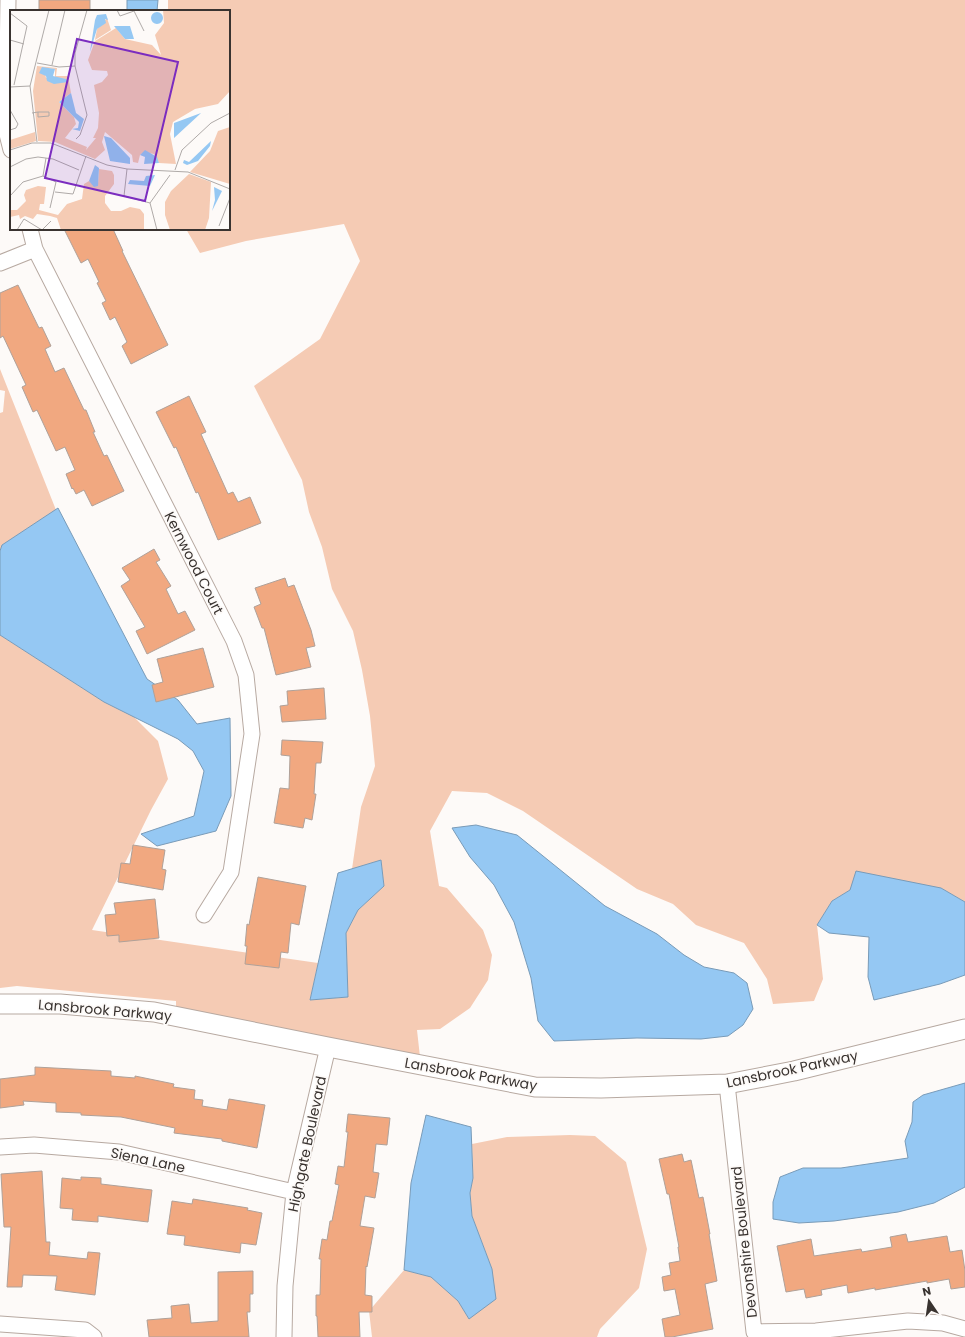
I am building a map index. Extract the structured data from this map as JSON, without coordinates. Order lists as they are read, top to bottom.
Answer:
{
  "streets": {
    "street": [
      "Kernwood Court",
      "Lansbrook Parkway",
      "Highgate Boulevard",
      "Siena Lane",
      "Devonshire Boulevard"
    ]
  },
  "crossings": [
    ["Lansbrook Parkway", "Highgate Boulevard"],
    ["Lansbrook Parkway", "Devonshire Boulevard"],
    ["Highgate Boulevard", "Siena Lane"]
  ],
  "north": "top"
}
